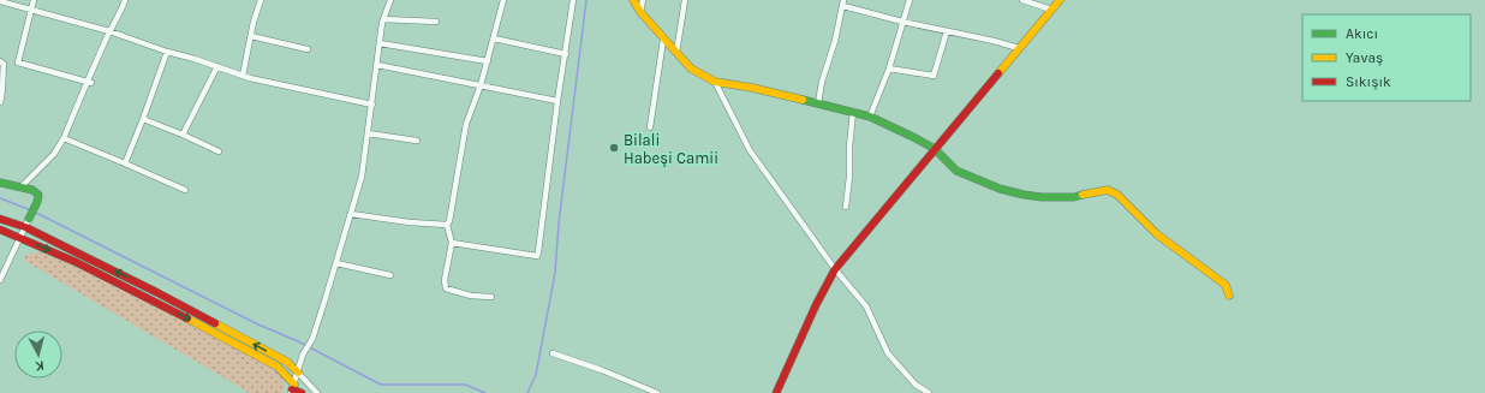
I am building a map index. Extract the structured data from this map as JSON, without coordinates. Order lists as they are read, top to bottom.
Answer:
{
  "places": ["Bilali Habeşi Camii"],
  "legend": ["Akıcı", "Yavaş", "Sıkışık"],
  "north": "bottom"
}
